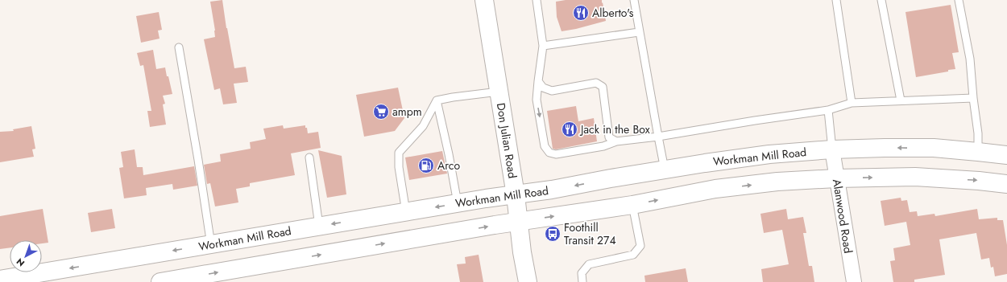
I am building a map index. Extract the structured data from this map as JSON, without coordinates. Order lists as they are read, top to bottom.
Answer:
{
  "streets": {
    "main road": ["Don Julian Road", "Workman Mill Road"],
    "street": ["Alanwood Road"]
  },
  "crossings": [
    ["Don Julian Road", "Workman Mill Road"],
    ["Workman Mill Road", "Alanwood Road"]
  ],
  "places": {
    "restaurant": ["Alberto's", "Jack in the Box"],
    "supermarket": ["ampm"],
    "fuel station": ["Arco"],
    "bus stop": ["Foothill Transit 274"]
  },
  "north": "bottom left"
}
